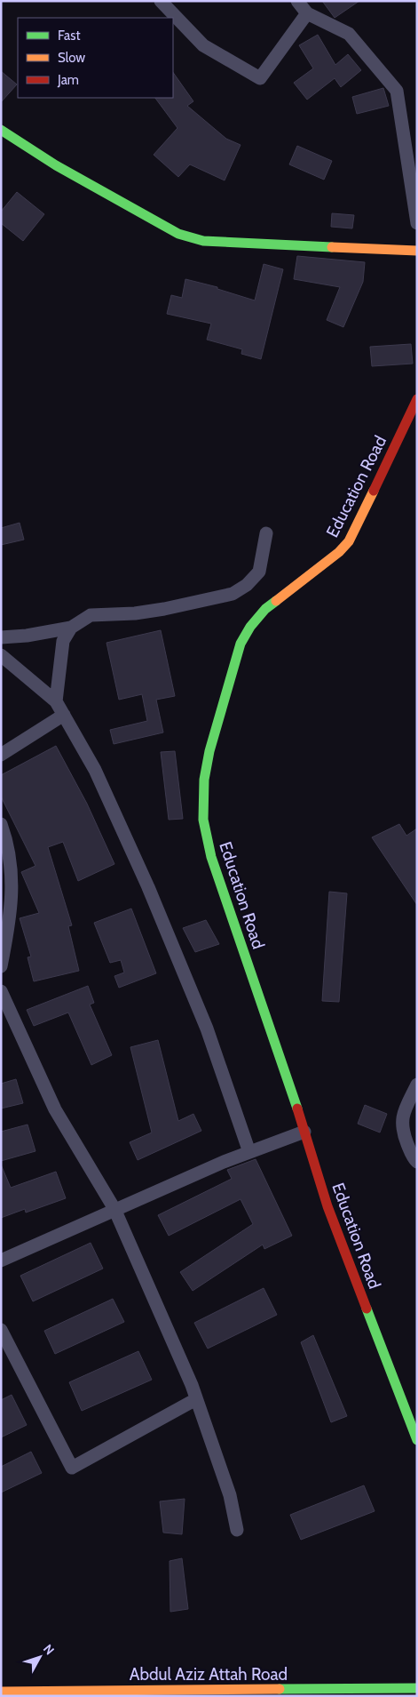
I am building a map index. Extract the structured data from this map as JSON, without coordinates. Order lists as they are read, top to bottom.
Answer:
{
  "streets": {
    "main road": ["Education Road", "Abdul Aziz Attah Road"]
  },
  "legend": ["Fast", "Slow", "Jam"],
  "north": "top right"
}
